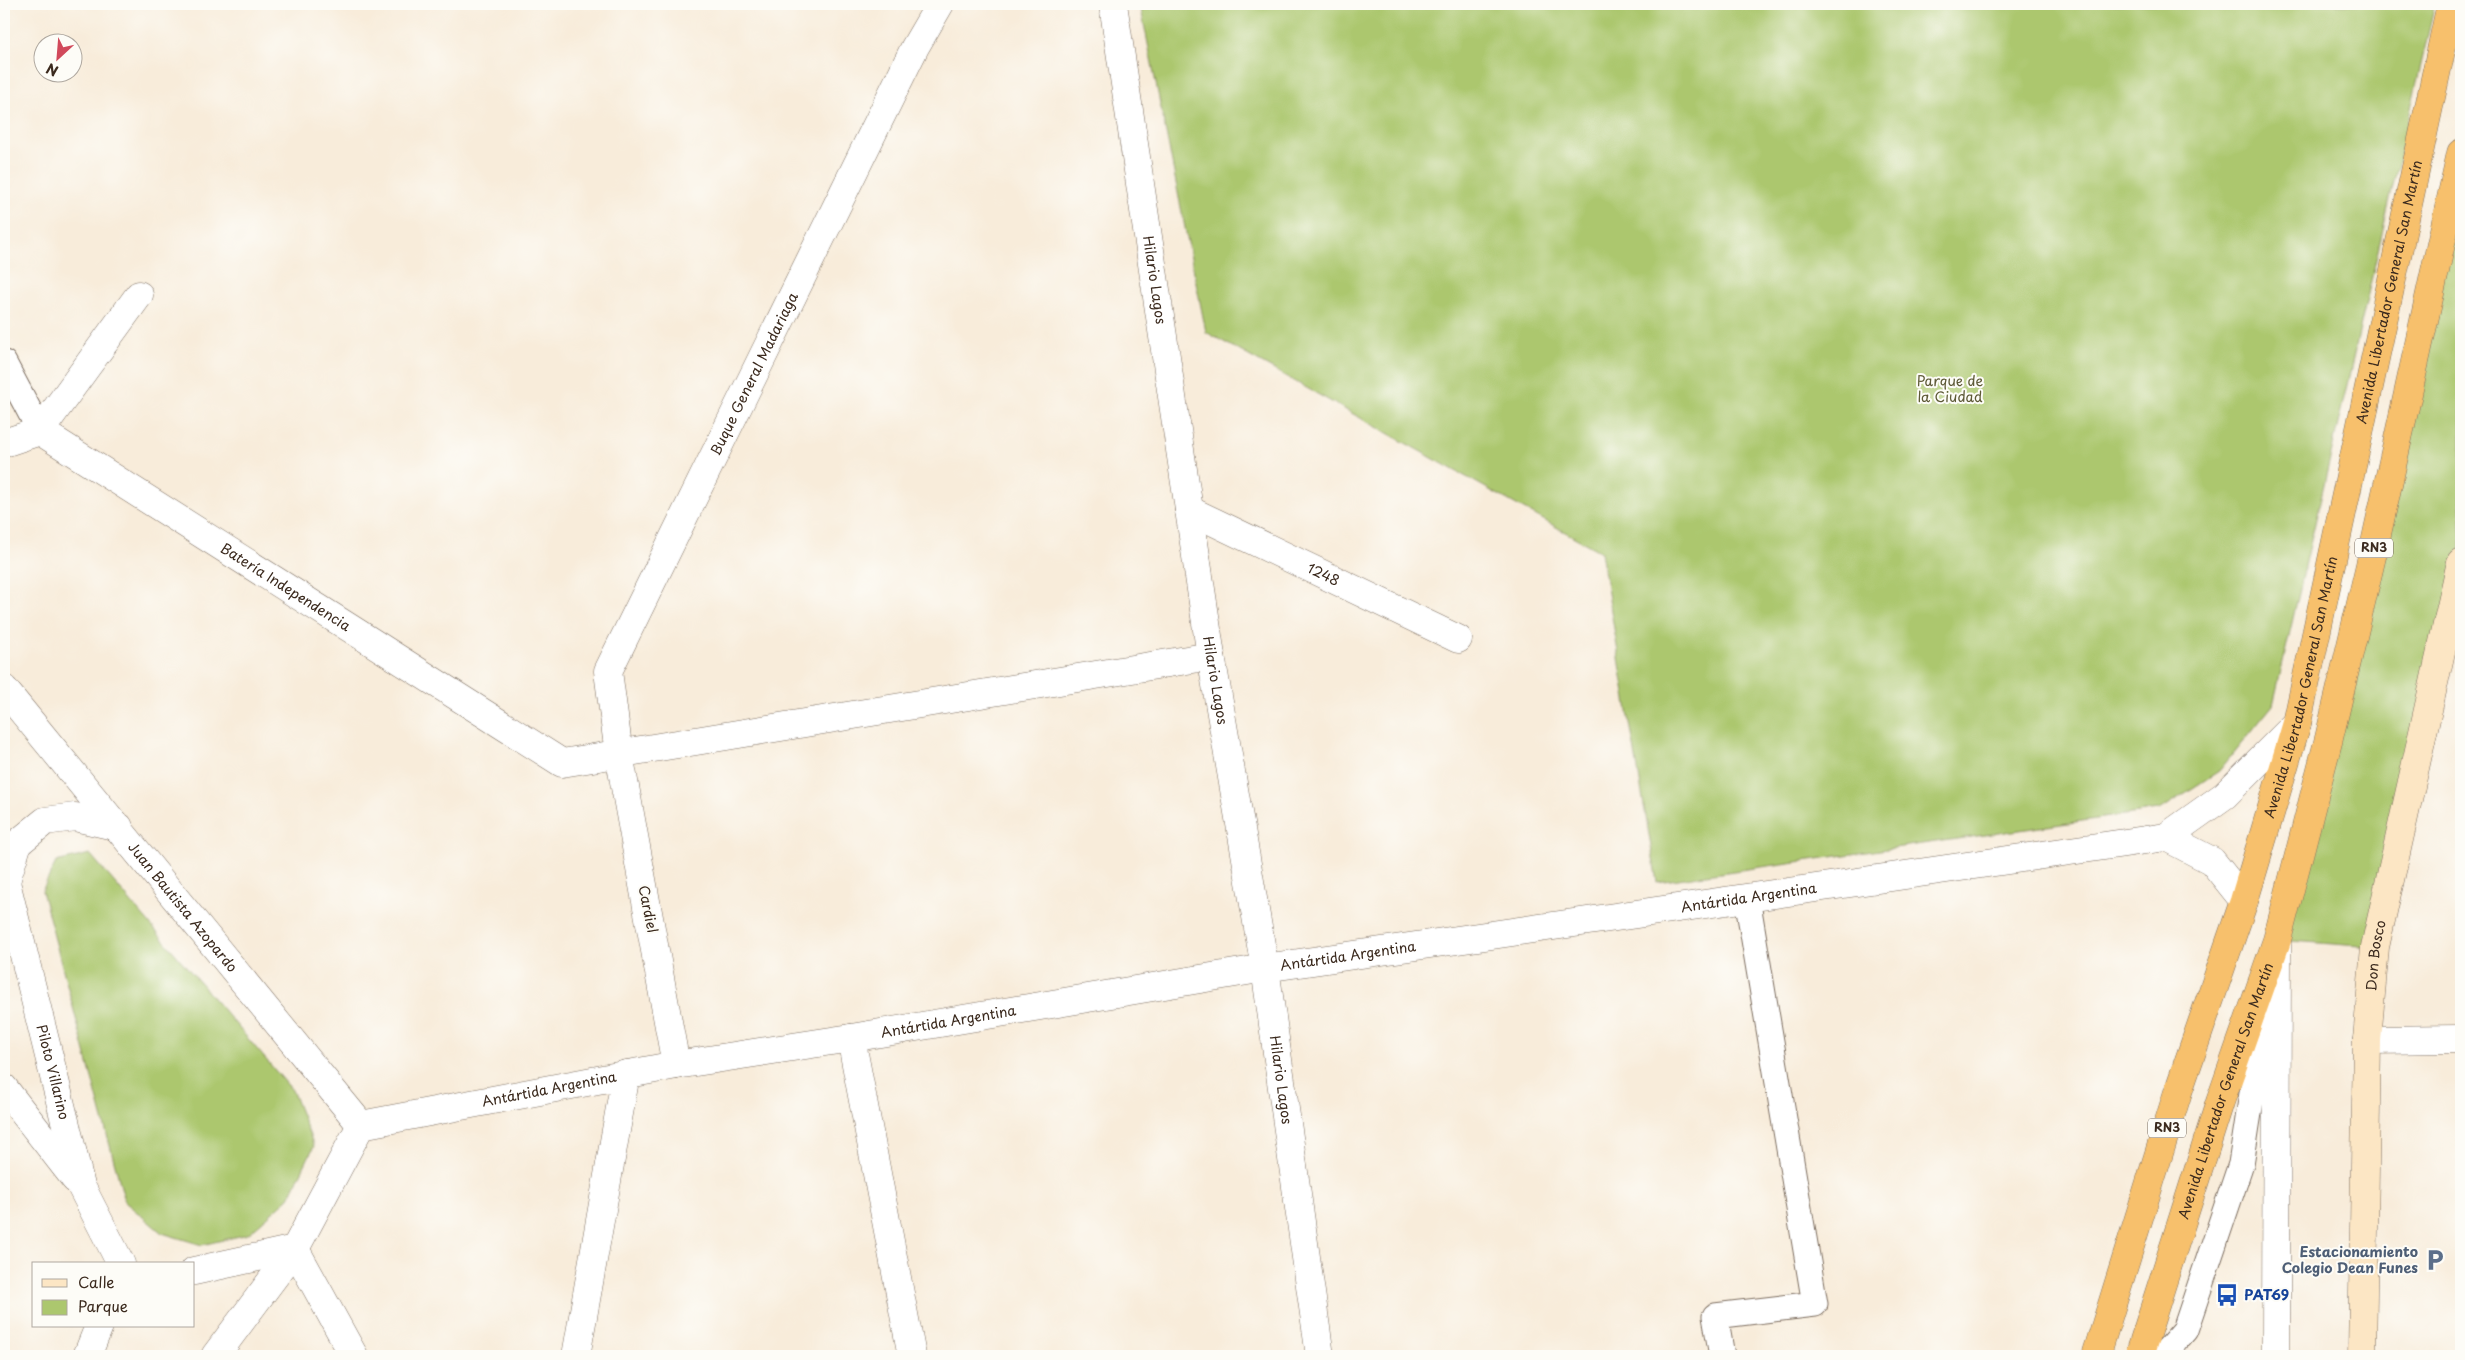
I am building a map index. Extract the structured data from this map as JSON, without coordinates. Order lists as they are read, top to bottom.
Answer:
{
  "streets": {
    "highway": ["Avenida Libertador General San Martín", "RN3"],
    "main road": ["Don Bosco"],
    "street": [
      "Hilario Lagos",
      "Buque General Madariaga",
      "1248",
      "Batería Independencia",
      "Antártida Argentina",
      "Juan Bautista Azopardo",
      "Cardiel",
      "Piloto Villarino"
    ]
  },
  "crossings": [
    ["Hilario Lagos", "1248"],
    ["Hilario Lagos", "Antártida Argentina"],
    ["Avenida Libertador General San Martín", "Antártida Argentina"],
    ["Buque General Madariaga", "Batería Independencia"],
    ["Buque General Madariaga", "Cardiel"],
    ["Batería Independencia", "Cardiel"],
    ["Antártida Argentina", "Juan Bautista Azopardo"],
    ["Antártida Argentina", "Cardiel"]
  ],
  "parks": ["Parque de la Ciudad"],
  "places": {
    "parking": ["Estacionamiento Colegio Dean Funes"],
    "bus stop": ["PAT69"]
  },
  "legend": ["Calle", "Parque"],
  "north": "bottom left"
}
